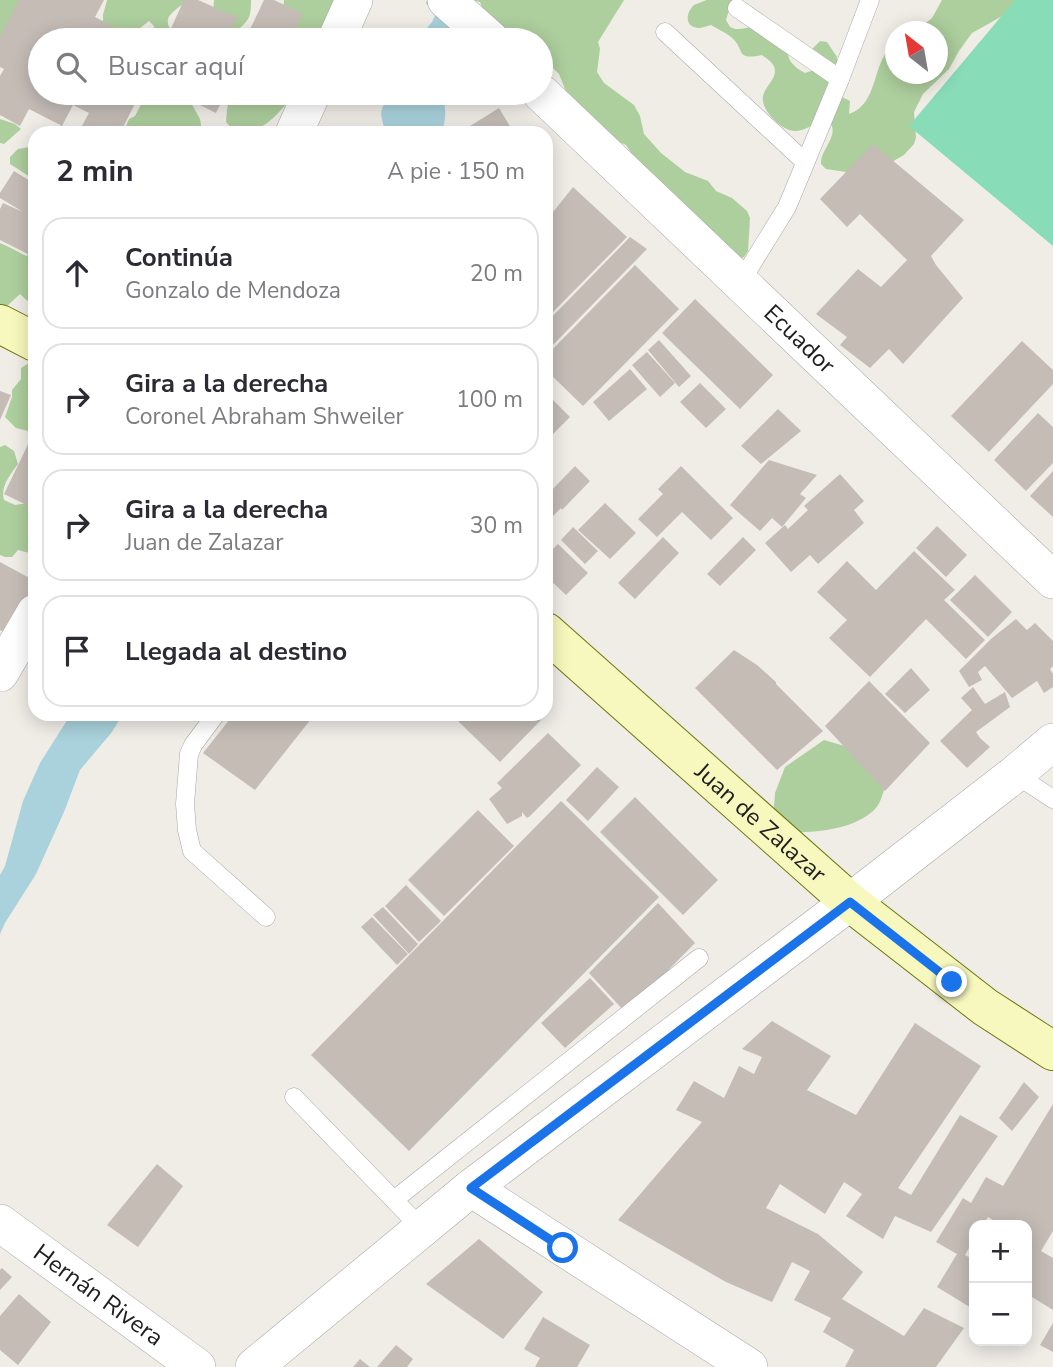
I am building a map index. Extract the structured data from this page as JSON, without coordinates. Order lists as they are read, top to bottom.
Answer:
{
  "streets": {
    "street": ["Ecuador", "Juan de Zalazar", "Hernán Rivera"]
  },
  "north": "top left",
  "page": {
    "search": "Buscar aquí",
    "heading": ["2 min", "A pie · 150 m"],
    "list": [
      ["Continúa", "Gonzalo de Mendoza", "20 m"],
      ["Gira a la derecha", "Coronel Abraham Shweiler", "100 m"],
      ["Gira a la derecha", "Juan de Zalazar", "30 m"],
      "Llegada al destino"
    ],
    "map_buttons": ["+", "−"]
  }
}
